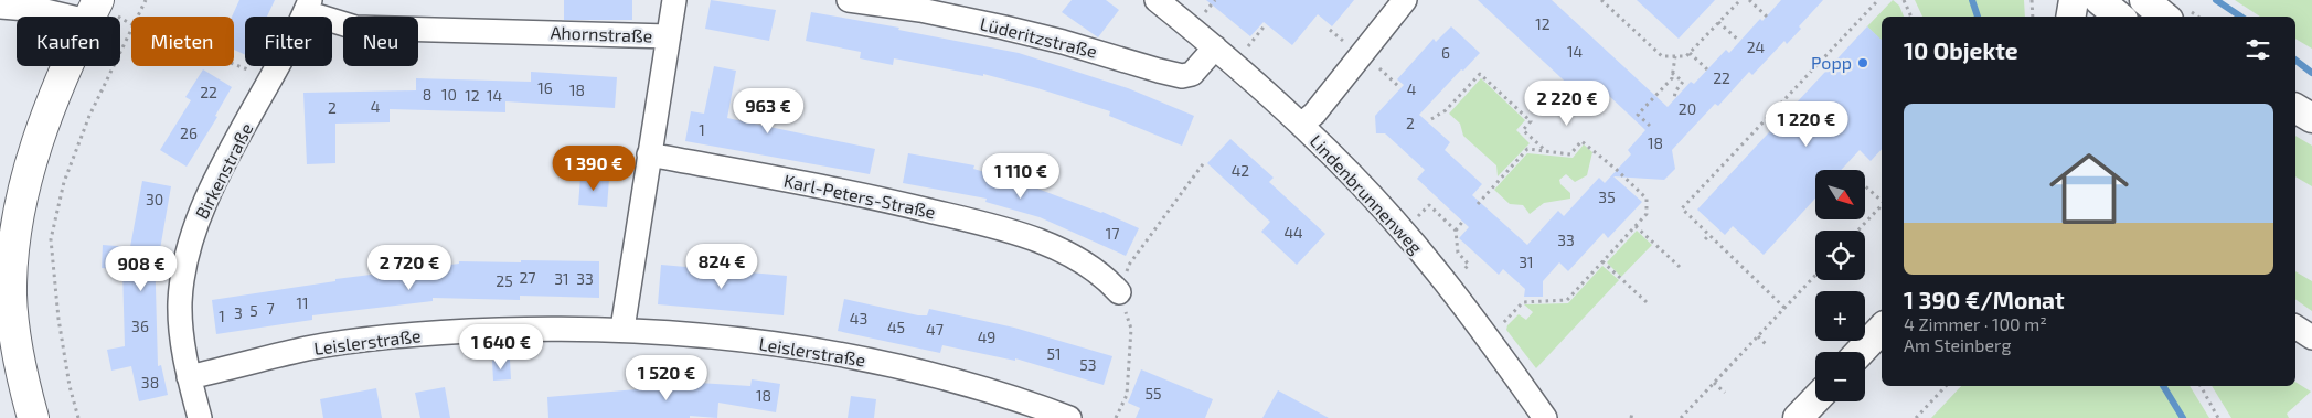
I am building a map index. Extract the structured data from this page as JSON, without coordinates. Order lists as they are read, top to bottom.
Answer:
{
  "streets": {
    "street": [
      "Ahornstraße",
      "Lüderitzstraße",
      "Birkenstraße",
      "Lindenbrunnenweg",
      "Karl-Peters-Straße",
      "Leislerstraße"
    ]
  },
  "crossings": [
    ["Ahornstraße", "Birkenstraße"],
    ["Lüderitzstraße", "Lindenbrunnenweg"],
    ["Birkenstraße", "Leislerstraße"]
  ],
  "places": ["Popp"],
  "house_numbers": [
    "12",
    "24",
    "14",
    "6",
    "22",
    "16",
    "4",
    "18",
    "22",
    "8",
    "10",
    "12",
    "14",
    "4",
    "2",
    "20",
    "2",
    "1",
    "26",
    "18",
    "42",
    "35",
    "30",
    "44",
    "17",
    "33",
    "31",
    "27",
    "31",
    "33",
    "25",
    "11",
    "7",
    "5",
    "3",
    "1",
    "43",
    "36",
    "45",
    "47",
    "49",
    "51",
    "53",
    "38",
    "55",
    "18"
  ],
  "north": "bottom right",
  "page": {
    "chip": [
      "Kaufen",
      "Mieten",
      "Filter",
      "Neu"
    ],
    "heading": "10 Objekte",
    "price": [
      "2 220 €",
      "963 €",
      "1 220 €",
      "1 390 €",
      "1 110 €",
      "824 €",
      "2 720 €",
      "908 €",
      "1 640 €",
      "1 520 €"
    ],
    "list": [
      {
        "name": "1 390 €/Monat",
        "note": "4 Zimmer · 100 m² · Am Steinberg"
      }
    ],
    "map_buttons": ["+", "−"]
  }
}
